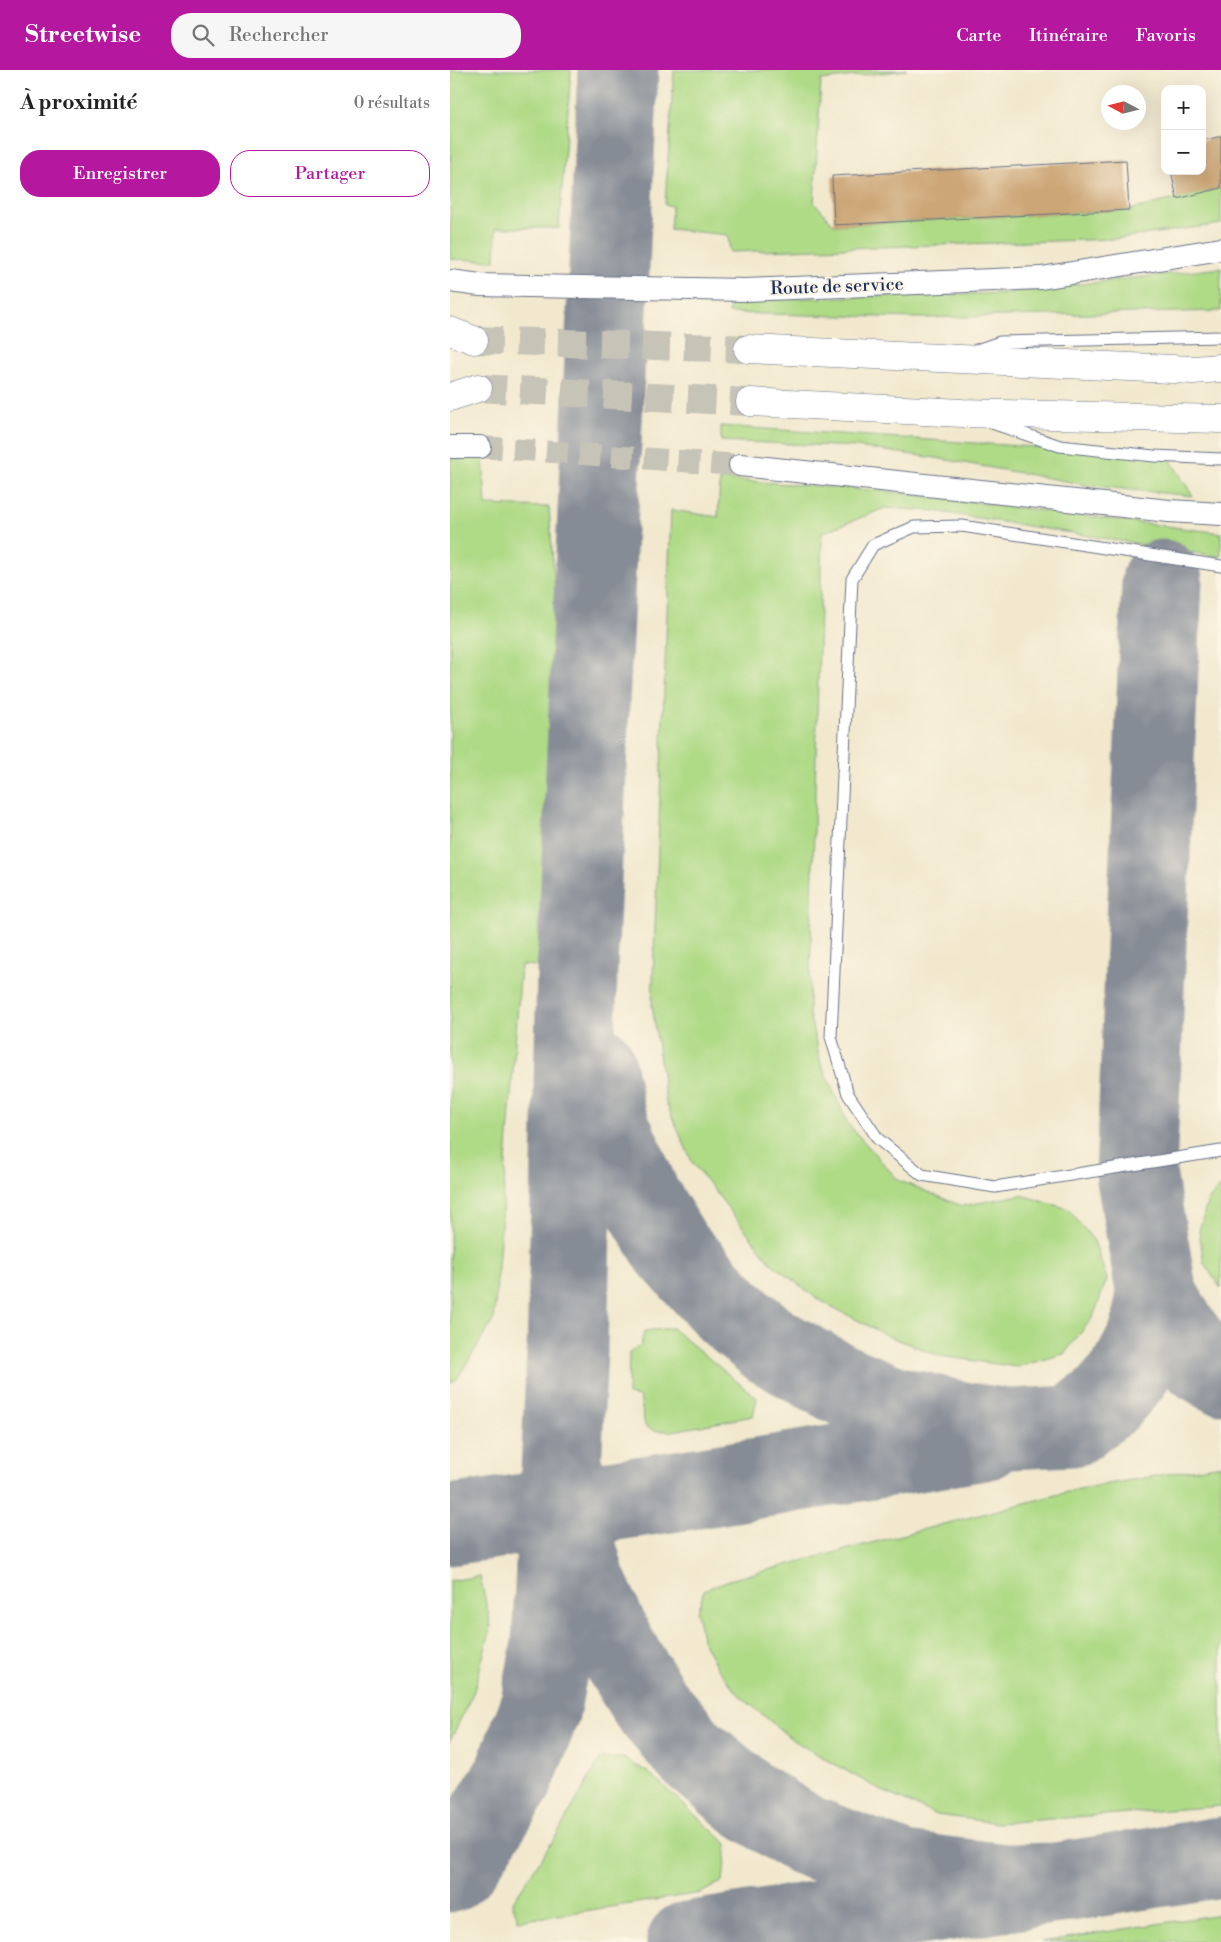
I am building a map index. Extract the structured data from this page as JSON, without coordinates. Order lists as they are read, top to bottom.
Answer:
{
  "streets": {
    "street": ["Route de service"]
  },
  "north": "left",
  "page": {
    "header": "Streetwise",
    "search": "Rechercher",
    "nav": ["Carte", "Itinéraire", "Favoris"],
    "heading": ["À proximité", "0 résultats"],
    "map_buttons": ["+", "−"],
    "buttons": ["Enregistrer", "Partager"]
  }
}
